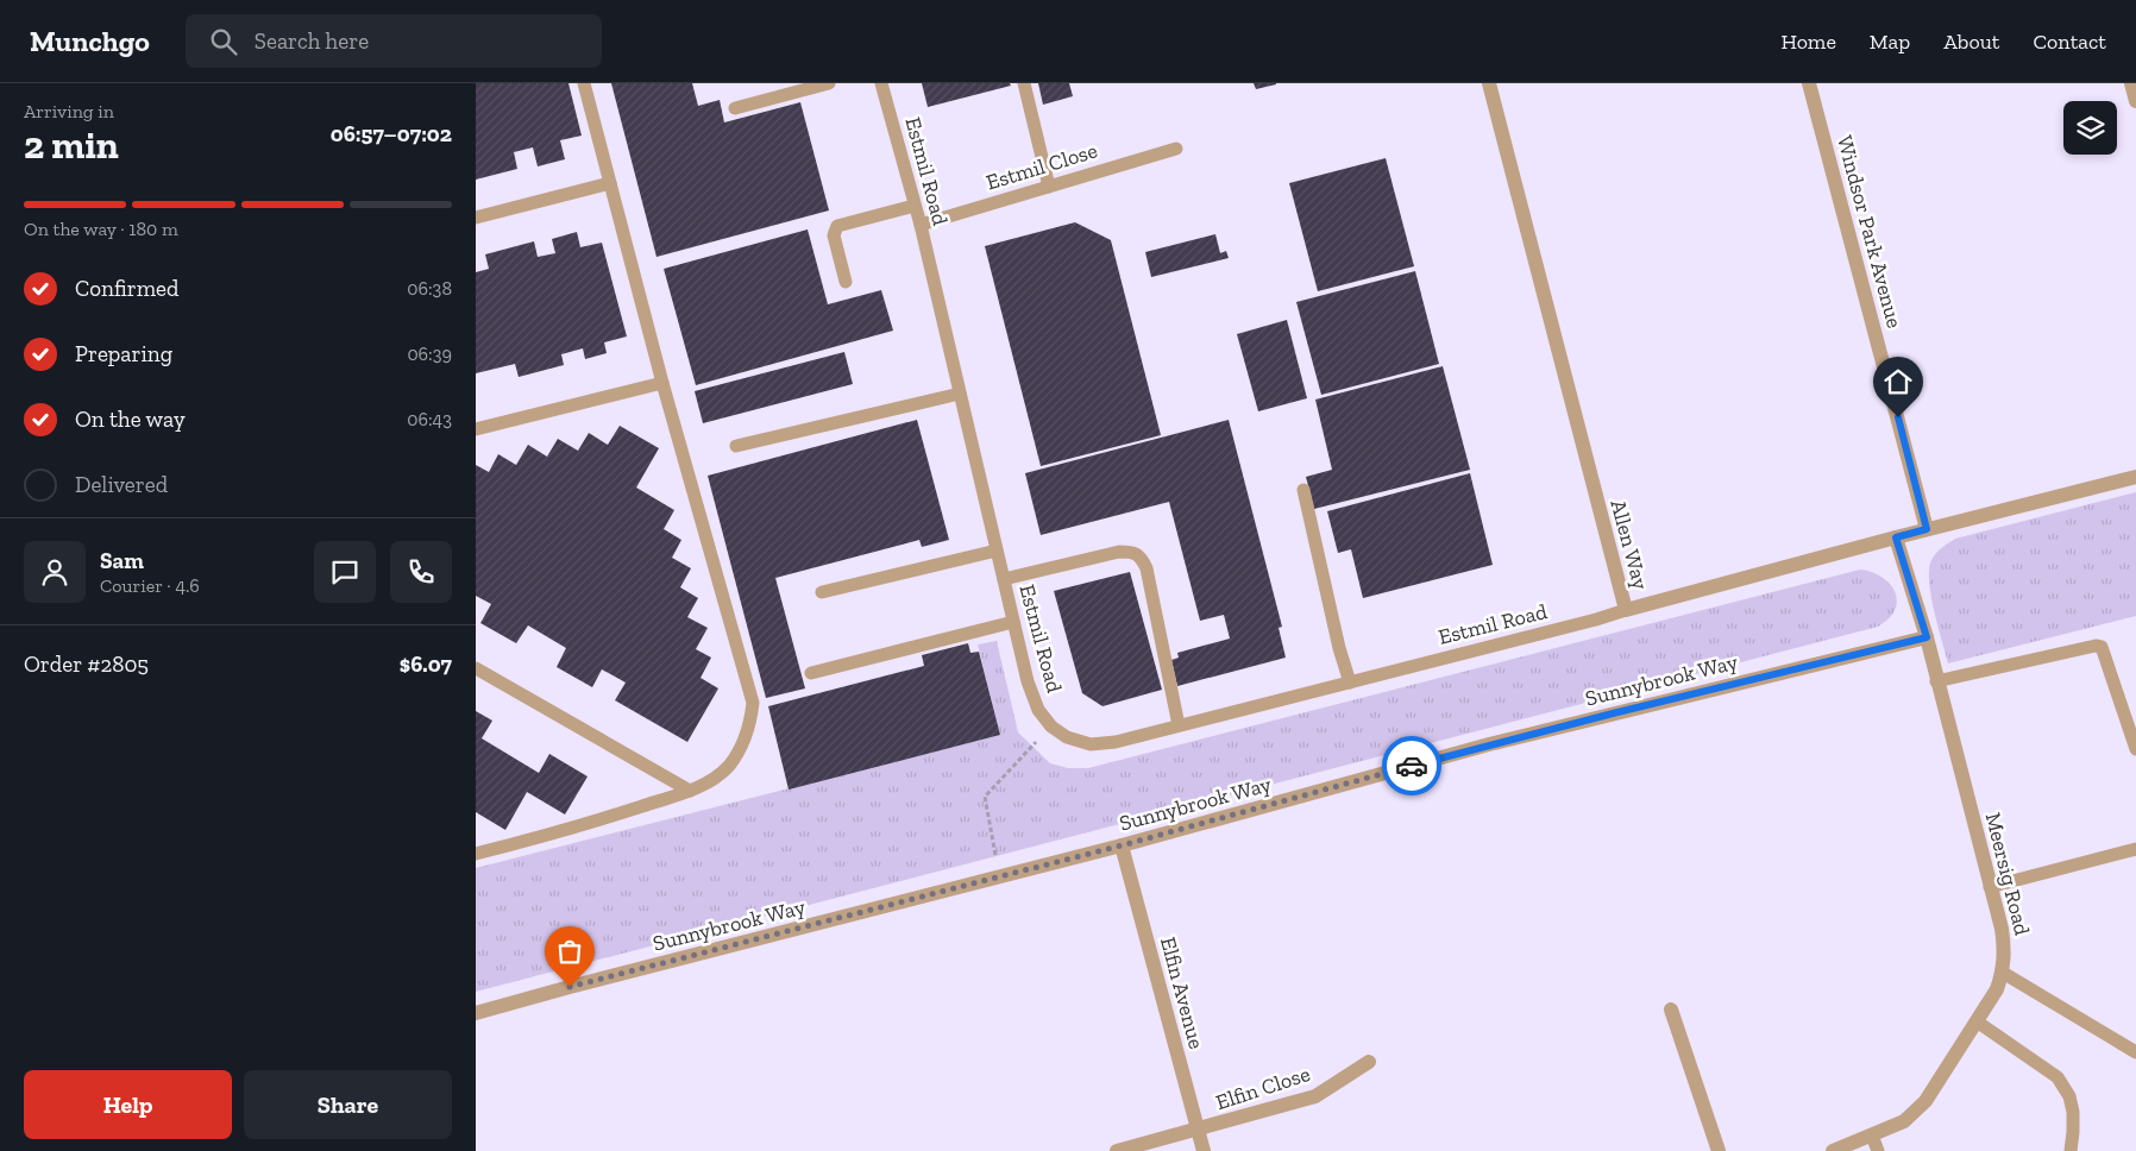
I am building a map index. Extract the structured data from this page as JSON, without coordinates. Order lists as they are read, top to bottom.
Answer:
{
  "streets": {
    "street": [
      "Windsor Park Avenue",
      "Allen Way",
      "Sunnybrook Way",
      "Meersig Road",
      "Elfin Avenue",
      "Elfin Close"
    ],
    "lane": ["Estmil Close", "Estmil Road"]
  },
  "crossings": [
    ["Estmil Close", "Estmil Road"],
    ["Estmil Road", "Allen Way"],
    ["Windsor Park Avenue", "Allen Way"],
    ["Allen Way", "Meersig Road"],
    ["Sunnybrook Way", "Meersig Road"],
    ["Sunnybrook Way", "Elfin Avenue"],
    ["Elfin Avenue", "Elfin Close"]
  ],
  "page": {
    "header": "Munchgo",
    "search": "Search here",
    "nav": [
      "Home",
      "Map",
      "About",
      "Contact"
    ],
    "heading": ["2 min", "Arriving in", "06:57–07:02"],
    "panel": [
      "Sam",
      "Courier · 4.6",
      "Order #2805",
      "$6.07"
    ],
    "bar": "On the way · 180 m",
    "list": [
      ["Confirmed", "06:38"],
      ["Preparing", "06:39"],
      ["On the way", "06:43"],
      "Delivered"
    ],
    "buttons": ["Help", "Share"]
  }
}
